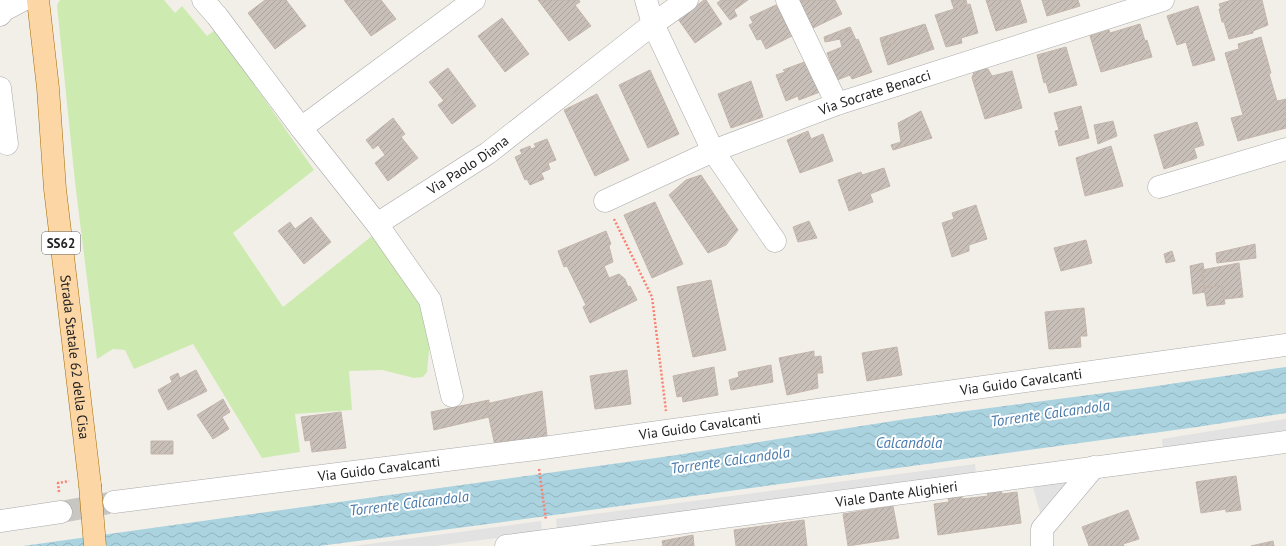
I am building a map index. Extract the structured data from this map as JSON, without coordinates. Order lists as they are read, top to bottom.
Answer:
{
  "streets": {
    "main road": ["SS62", "Strada Statale 62 della Cisa"],
    "street": [
      "Via Socrate Benacci",
      "Via Paolo Diana",
      "Via Guido Cavalcanti",
      "Viale Dante Alighieri"
    ]
  },
  "water": ["Torrente Calcandola", "Calcandola"]
}
